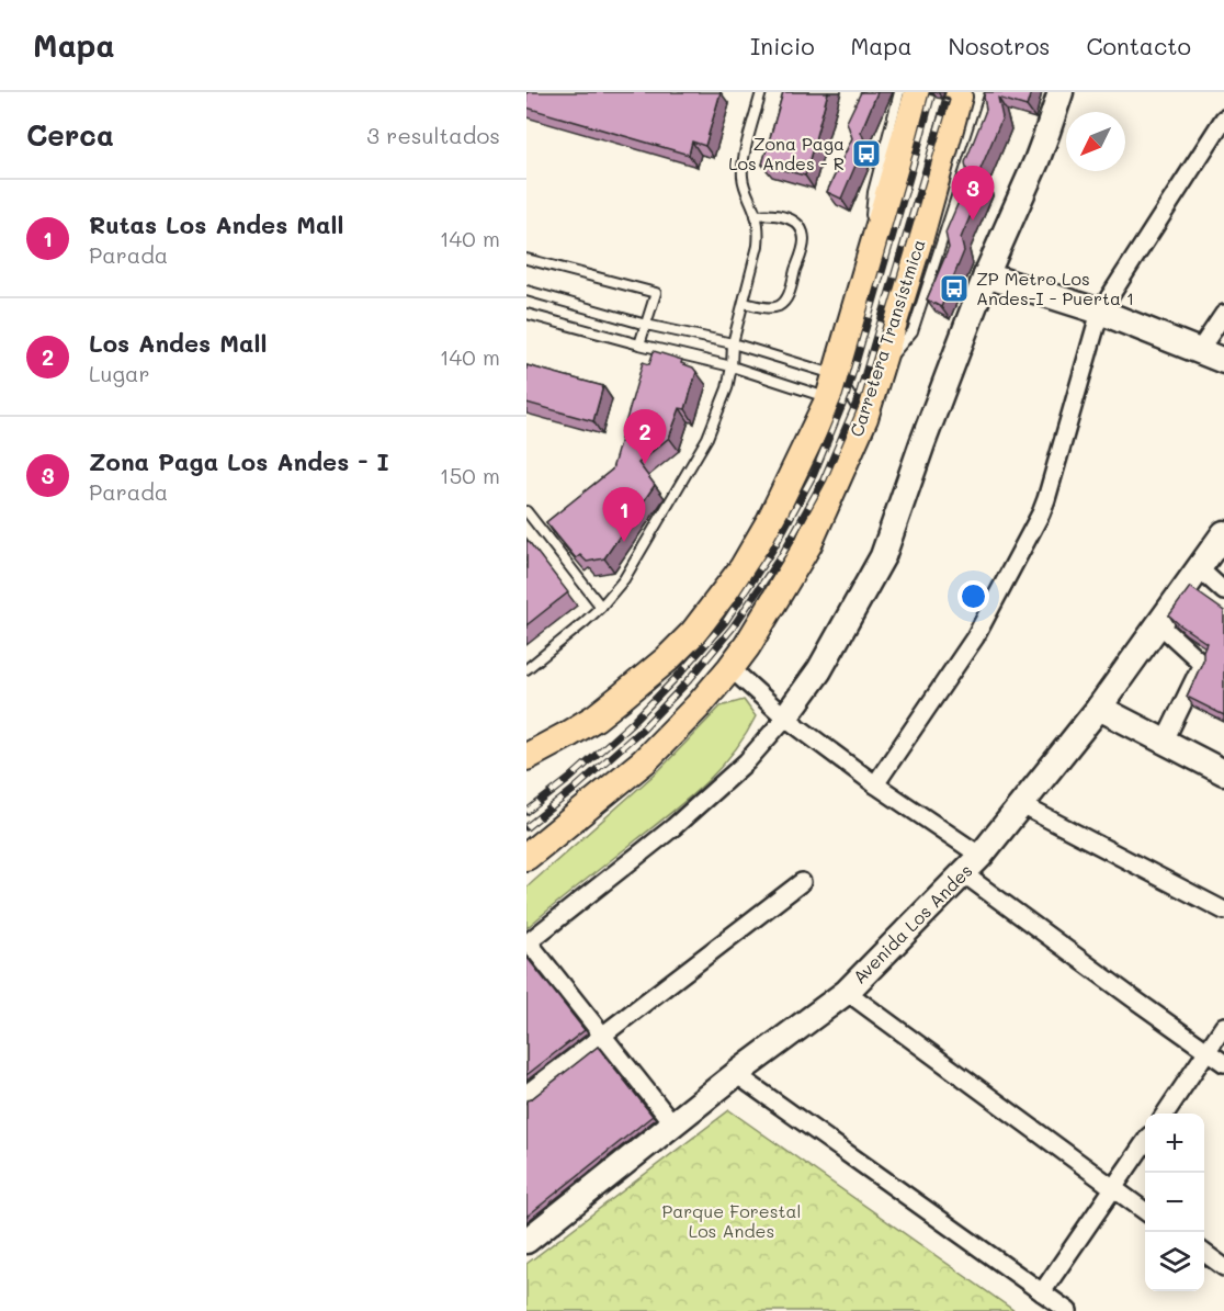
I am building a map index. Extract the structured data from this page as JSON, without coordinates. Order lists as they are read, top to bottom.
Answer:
{
  "streets": {
    "main road": ["Carretera Transístmica"],
    "street": ["Avenida Los Andes"]
  },
  "parks": ["Parque Forestal Los Andes"],
  "places": {
    "bus stop": ["Zona Paga Los Andes - R", "ZP Metro Los Andes-I - Puerta 1"]
  },
  "north": "bottom left",
  "page": {
    "header": "Mapa",
    "nav": [
      "Inicio",
      "Mapa",
      "Nosotros",
      "Contacto"
    ],
    "heading": ["Cerca", "3 resultados"],
    "pins": ["3", "2", "1"],
    "list": [
      {
        "mark": "1",
        "name": "Rutas Los Andes Mall",
        "note": "Parada",
        "value": "140 m"
      },
      {
        "mark": "2",
        "name": "Los Andes Mall",
        "note": "Lugar",
        "value": "140 m"
      },
      {
        "mark": "3",
        "name": "Zona Paga Los Andes - I",
        "note": "Parada",
        "value": "150 m"
      }
    ],
    "map_buttons": ["+", "−"]
  }
}
